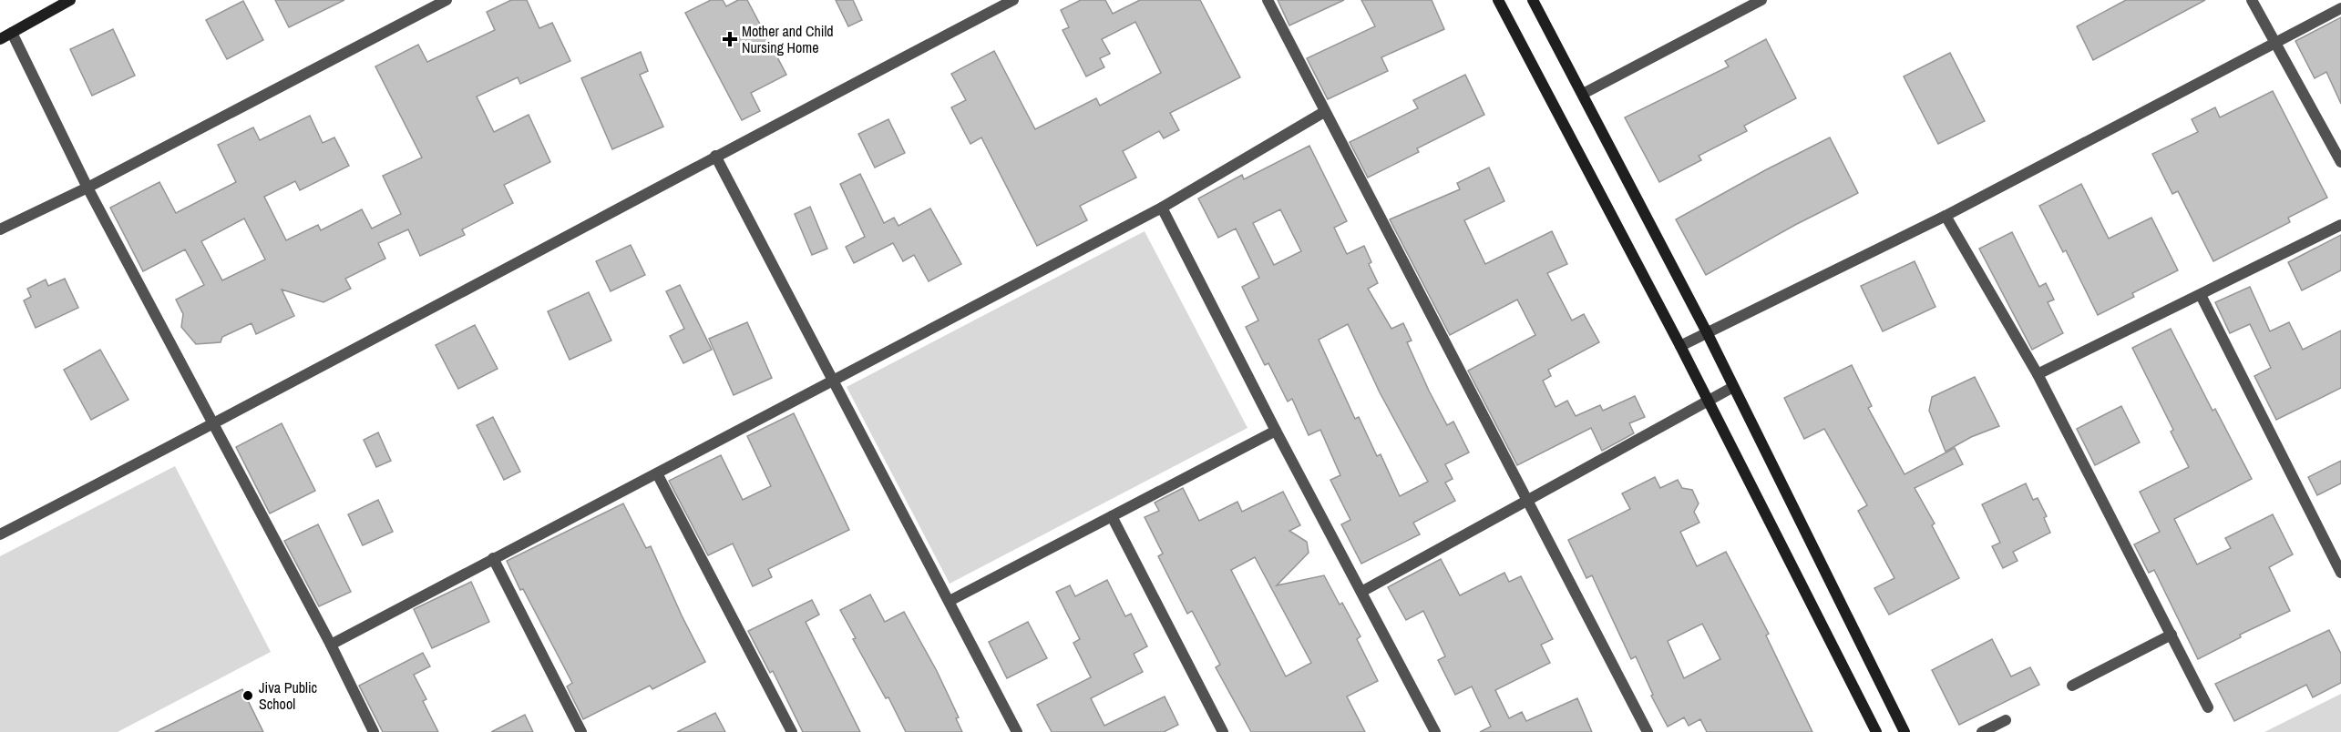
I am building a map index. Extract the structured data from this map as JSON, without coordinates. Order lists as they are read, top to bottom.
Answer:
{
  "places": {
    "health": ["Mother and Child Nursing Home"],
    "other": ["Jiva Public School"]
  }
}
